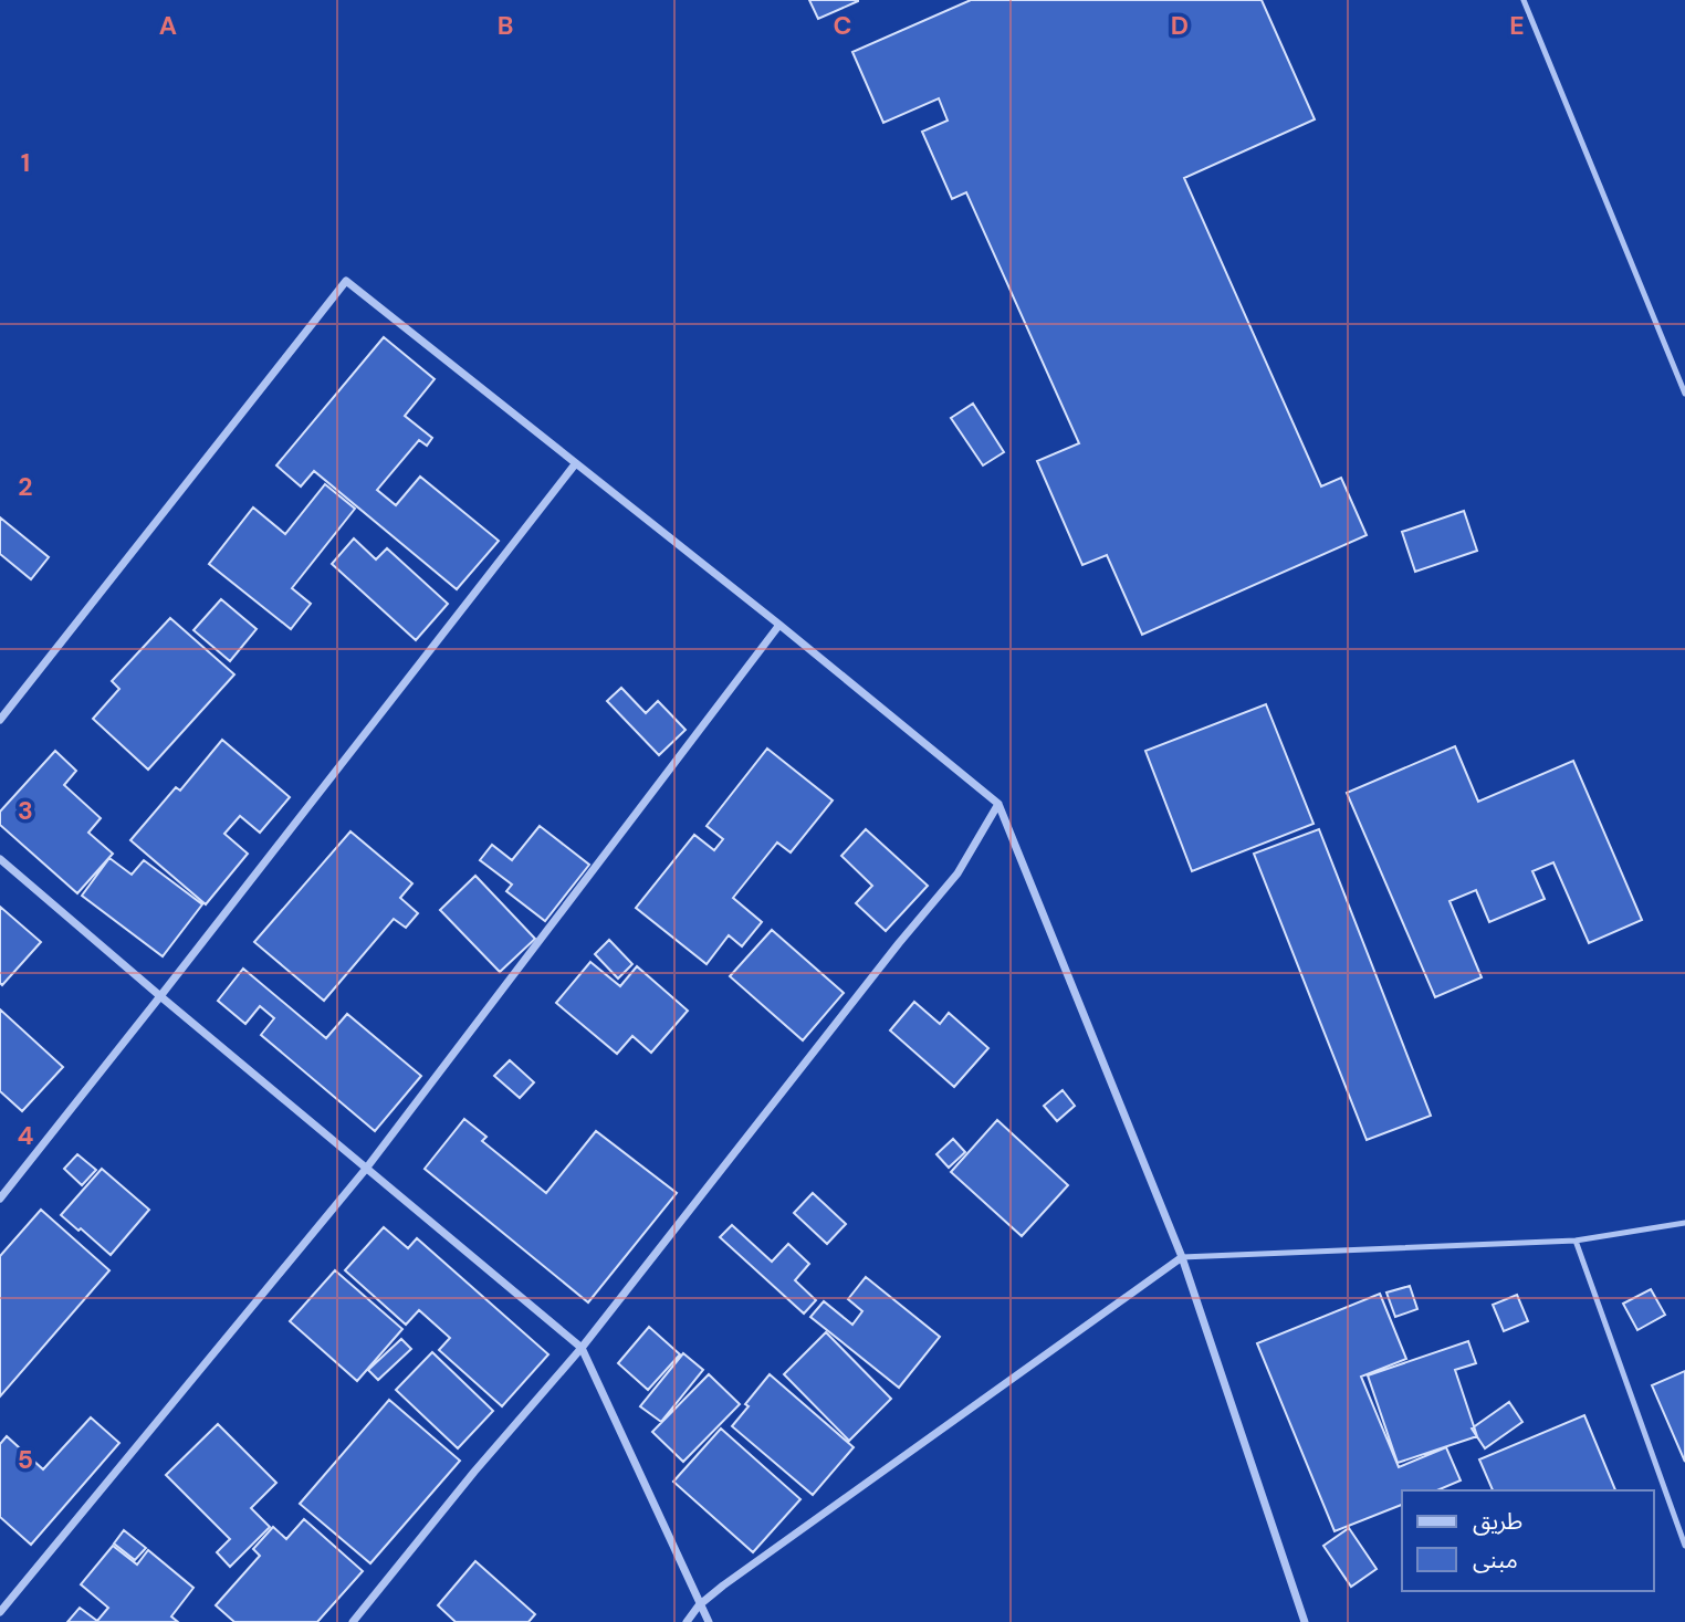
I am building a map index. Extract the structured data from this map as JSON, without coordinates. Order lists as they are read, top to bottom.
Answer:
{
  "legend": ["طريق", "مبنى"],
  "grid": {
    "columns": [
      "A",
      "B",
      "C",
      "D",
      "E"
    ],
    "rows": [
      "1",
      "2",
      "3",
      "4",
      "5"
    ]
  }
}
